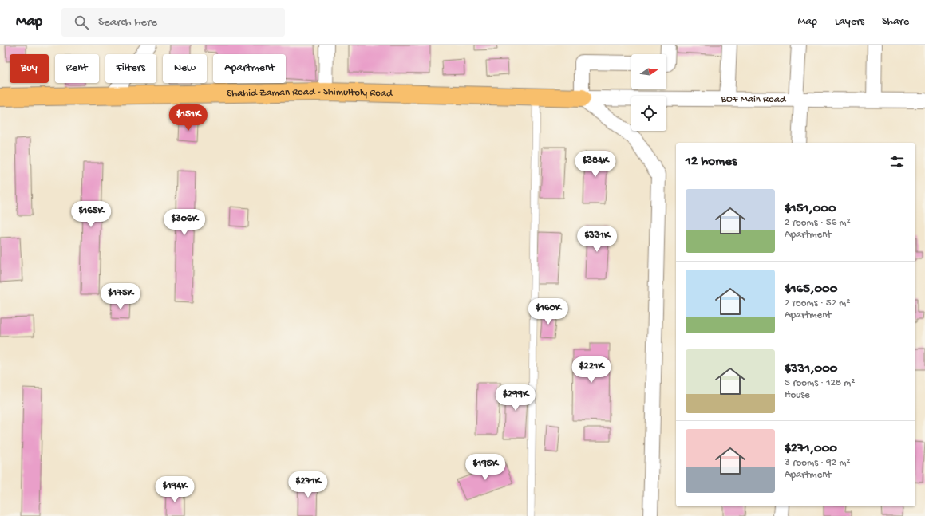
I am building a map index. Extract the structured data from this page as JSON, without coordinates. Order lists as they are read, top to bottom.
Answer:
{
  "streets": {
    "main road": ["Shahid Zaman Road - Shimultoly Road"],
    "street": ["BOF Main Road"]
  },
  "crossings": [
    ["Shahid Zaman Road - Shimultoly Road", "BOF Main Road"]
  ],
  "north": "right",
  "page": {
    "header": "Map",
    "search": "Search here",
    "nav": ["Map", "Layers", "Share"],
    "chip": [
      "Buy",
      "Rent",
      "Filters",
      "New",
      "Apartment"
    ],
    "price": [
      "$151K",
      "$384K",
      "$165K",
      "$306K",
      "$331K",
      "$175K",
      "$160K",
      "$221K",
      "$299K",
      "$195K",
      "$271K",
      "$194K"
    ],
    "heading": "12 homes",
    "list": [
      {
        "name": "$151,000",
        "note": "2 rooms · 56 m² · Apartment"
      },
      {
        "name": "$165,000",
        "note": "2 rooms · 52 m² · Apartment"
      },
      {
        "name": "$331,000",
        "note": "5 rooms · 128 m² · House"
      },
      {
        "name": "$271,000",
        "note": "3 rooms · 92 m² · Apartment"
      }
    ]
  }
}
